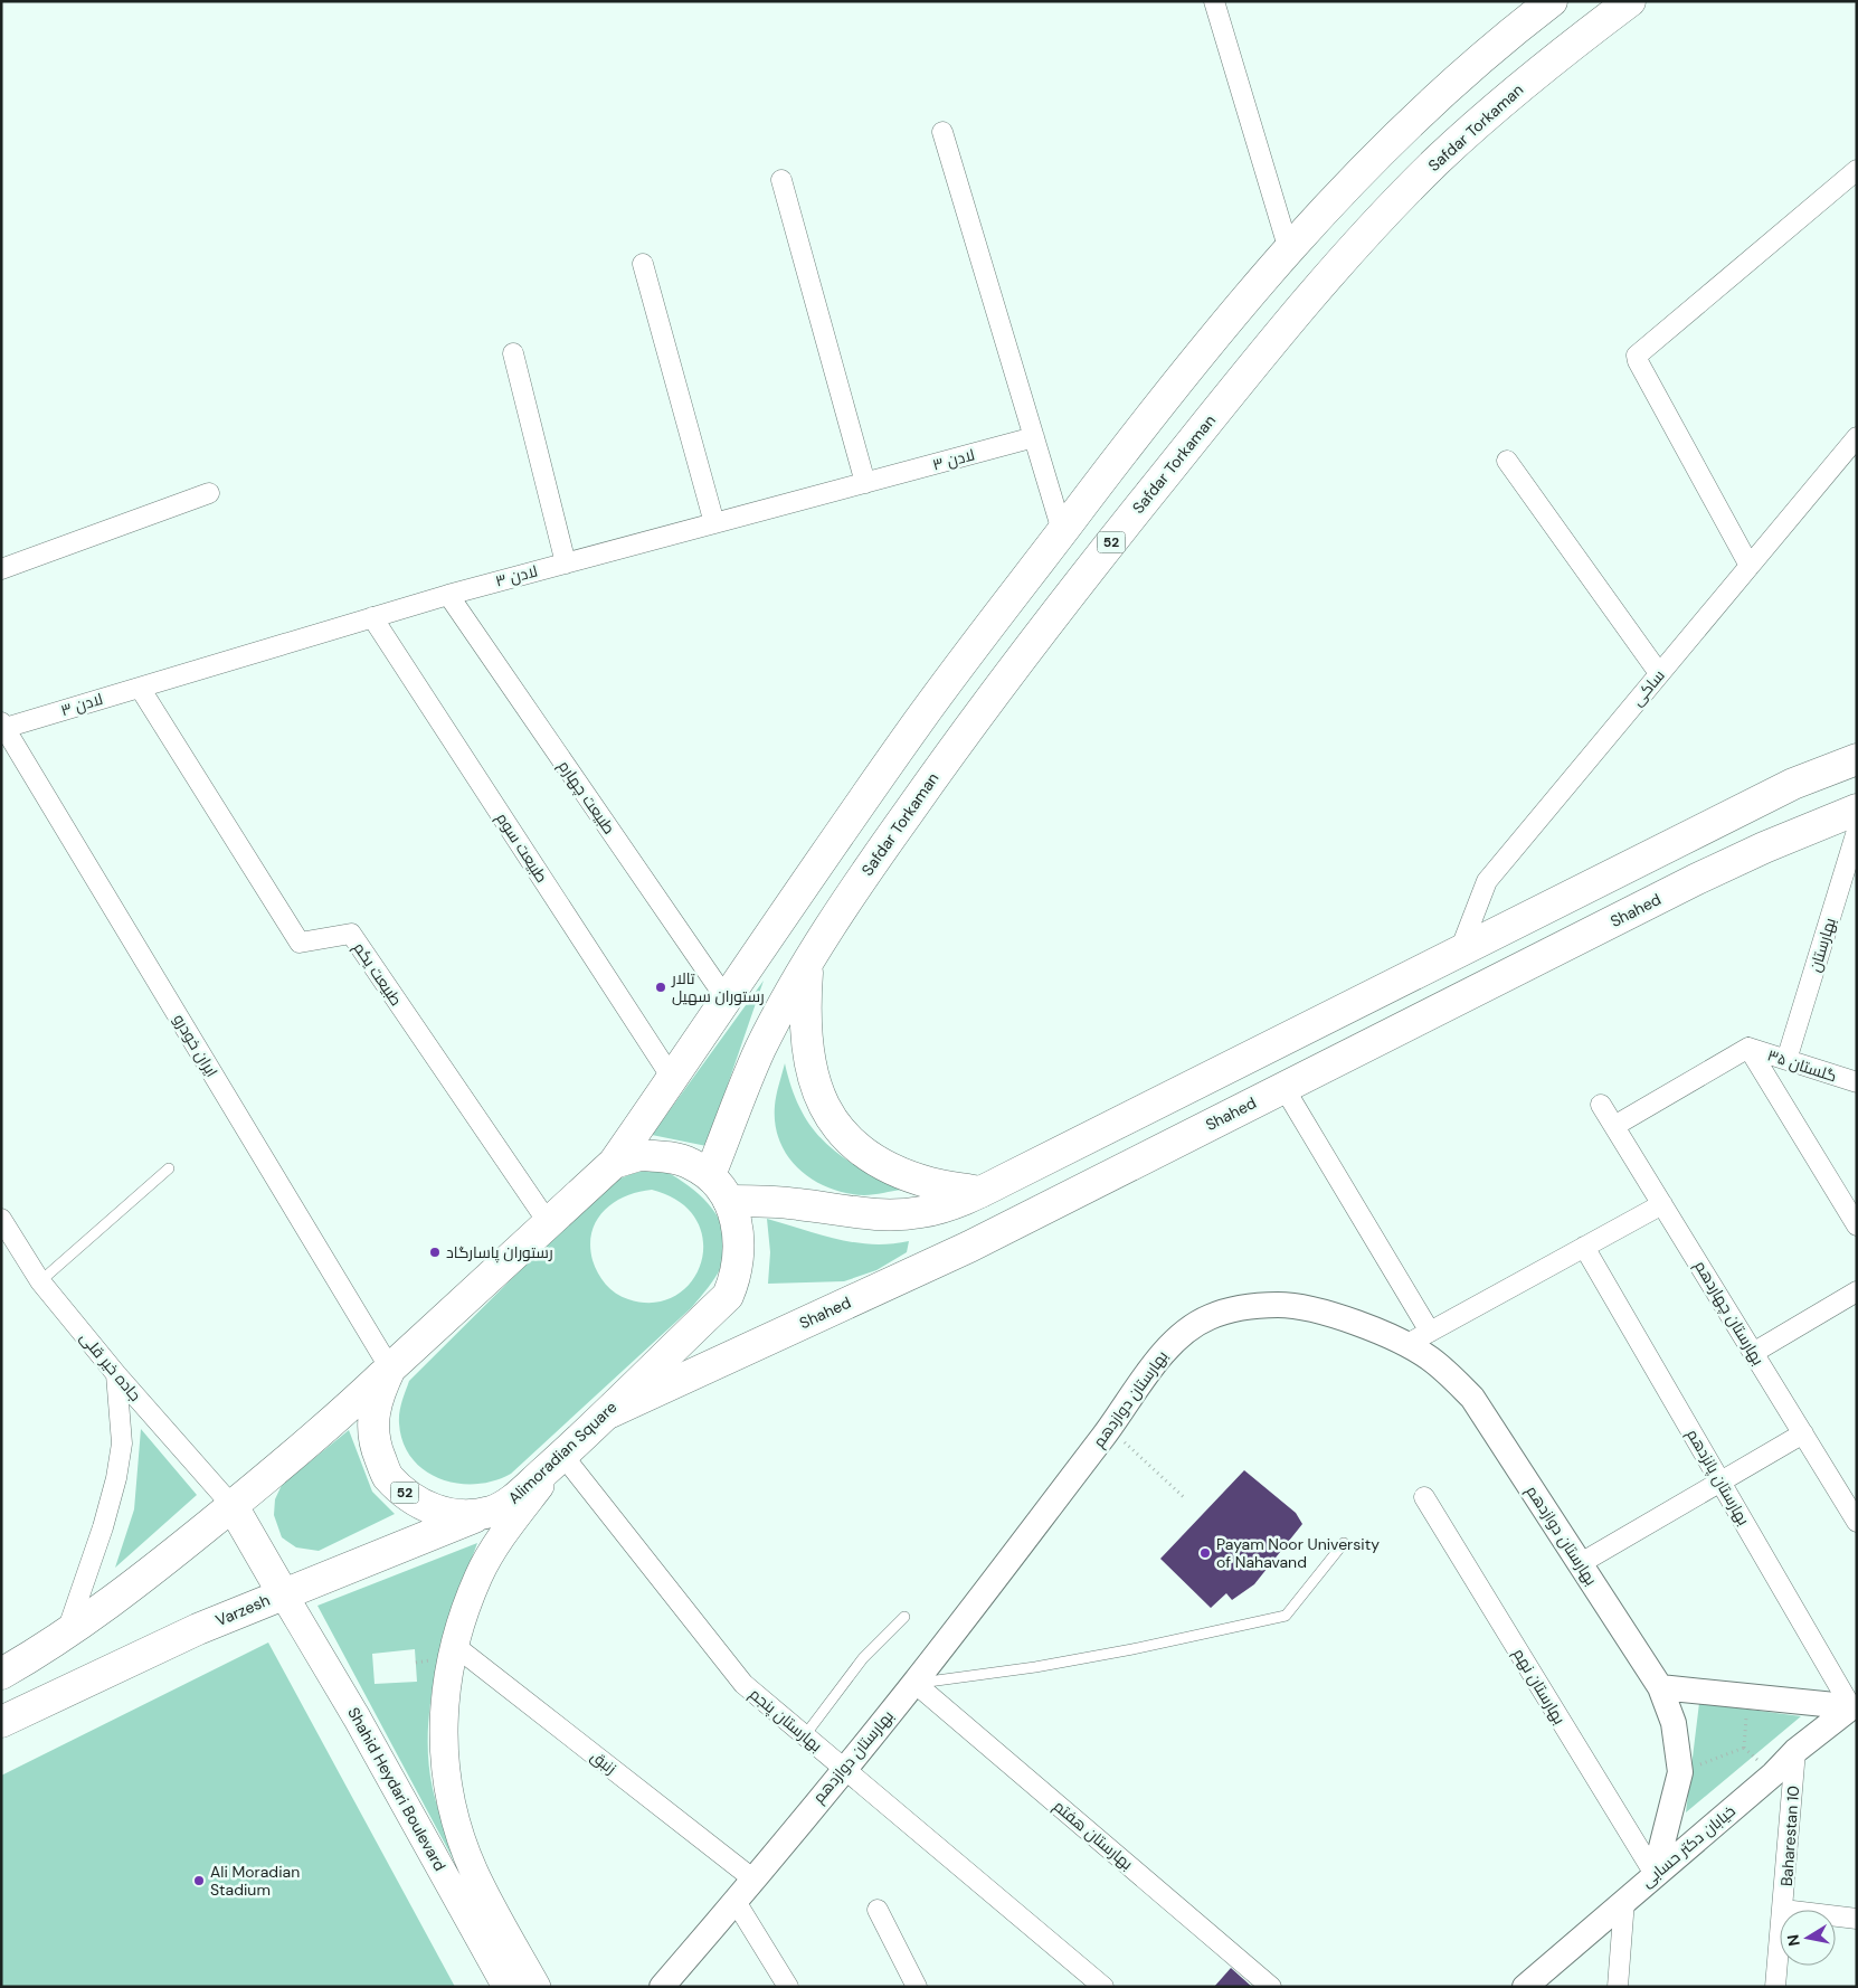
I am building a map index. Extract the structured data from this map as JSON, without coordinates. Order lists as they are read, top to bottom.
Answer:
{
  "streets": {
    "main road": [
      "Safdar Torkaman",
      "52",
      "Shahed",
      "Alimoradian Square",
      "Varzesh",
      "Shahid Heydari Boulevard"
    ],
    "street": [
      "لادن ۳",
      "ساکی",
      "طبیعت چهارم",
      "طبیعت سوم",
      "بهارستان",
      "طبیعت یکم",
      "ایران خودرو",
      "گلستان ۳۵",
      "بهارستان چهاردهم",
      "جاده خیر قلی",
      "بهارستان دوازدهم",
      "بهارستان پانزدهم",
      "بهارستان نهم",
      "بهارستان پنجم",
      "زنبق",
      "بهارستان هفتم",
      "Baharestan 10",
      "خیابان دکتر حسابی"
    ]
  },
  "crossings": [
    ["Safdar Torkaman", "Alimoradian Square"],
    ["لادن ۳", "طبیعت چهارم"],
    ["لادن ۳", "طبیعت سوم"],
    ["لادن ۳", "طبیعت یکم"],
    ["لادن ۳", "ایران خودرو"],
    ["52", "طبیعت چهارم"],
    ["52", "طبیعت سوم"],
    ["52", "ایران خودرو"],
    ["52", "جاده خیر قلی"],
    ["52", "Alimoradian Square"],
    ["Shahed", "Alimoradian Square"],
    ["بهارستان", "گلستان ۳۵"],
    ["طبیعت یکم", "Alimoradian Square"],
    ["ایران خودرو", "Alimoradian Square"],
    ["بهارستان دوازدهم", "بهارستان پنجم"],
    ["بهارستان دوازدهم", "زنبق"],
    ["بهارستان دوازدهم", "بهارستان هفتم"],
    ["Alimoradian Square", "Varzesh"],
    ["Alimoradian Square", "بهارستان پنجم"],
    ["Alimoradian Square", "Shahid Heydari Boulevard"],
    ["بهارستان پانزدهم", "خیابان دکتر حسابی"],
    ["Varzesh", "Shahid Heydari Boulevard"],
    ["بهارستان نهم", "خیابان دکتر حسابی"],
    ["بهارستان پنجم", "Shahid Heydari Boulevard"],
    ["زنبق", "Shahid Heydari Boulevard"],
    ["Baharestan 10", "خیابان دکتر حسابی"]
  ],
  "places": [
    "تالار رستوران سهیل",
    "رستوران پاسارگاد",
    "Payam Noor University of Nahavand",
    "Ali Moradian Stadium"
  ],
  "north": "left"
}
